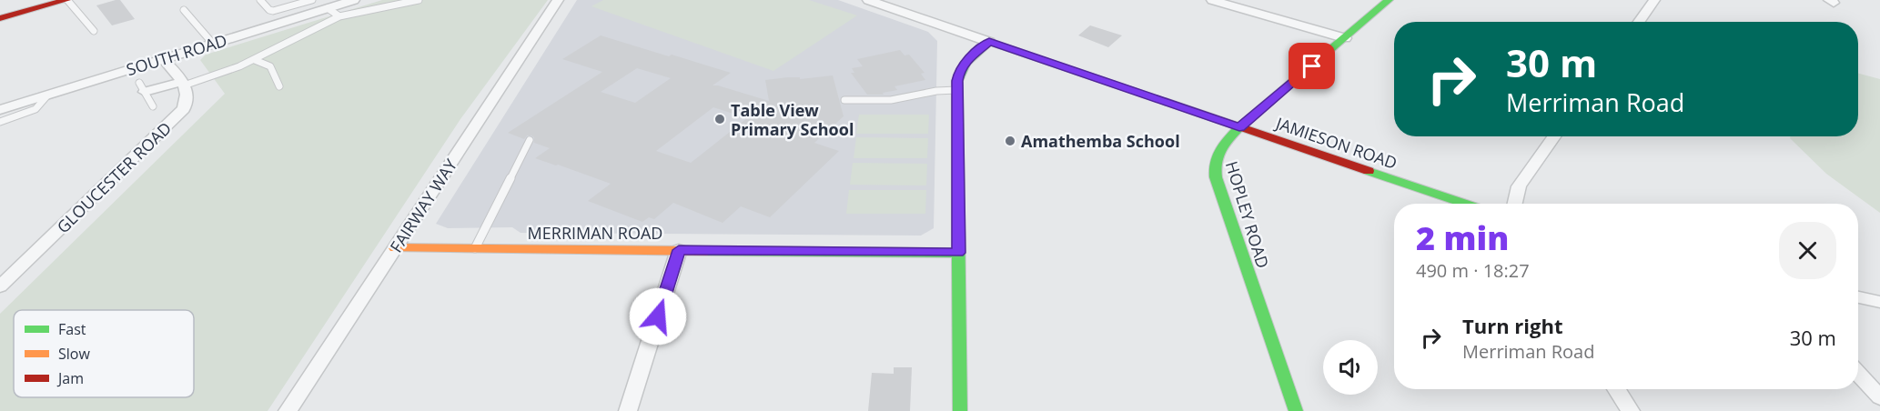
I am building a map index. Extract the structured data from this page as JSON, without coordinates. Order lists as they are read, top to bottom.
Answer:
{
  "streets": {
    "street": [
      "SOUTH ROAD",
      "JAMIESON ROAD",
      "GLOUCESTER ROAD",
      "FAIRWAY WAY",
      "HOPLEY ROAD",
      "MERRIMAN ROAD"
    ]
  },
  "crossings": [
    ["JAMIESON ROAD", "HOPLEY ROAD"],
    ["FAIRWAY WAY", "MERRIMAN ROAD"]
  ],
  "places": ["Table View Primary School", "Amathemba School"],
  "legend": ["Fast", "Slow", "Jam"],
  "page": {
    "turn": ["30 m", "Merriman Road"],
    "heading": ["2 min", "490 m · 18:27"],
    "list": [
      {
        "name": "Turn right",
        "note": "Merriman Road",
        "value": "30 m"
      }
    ]
  }
}
